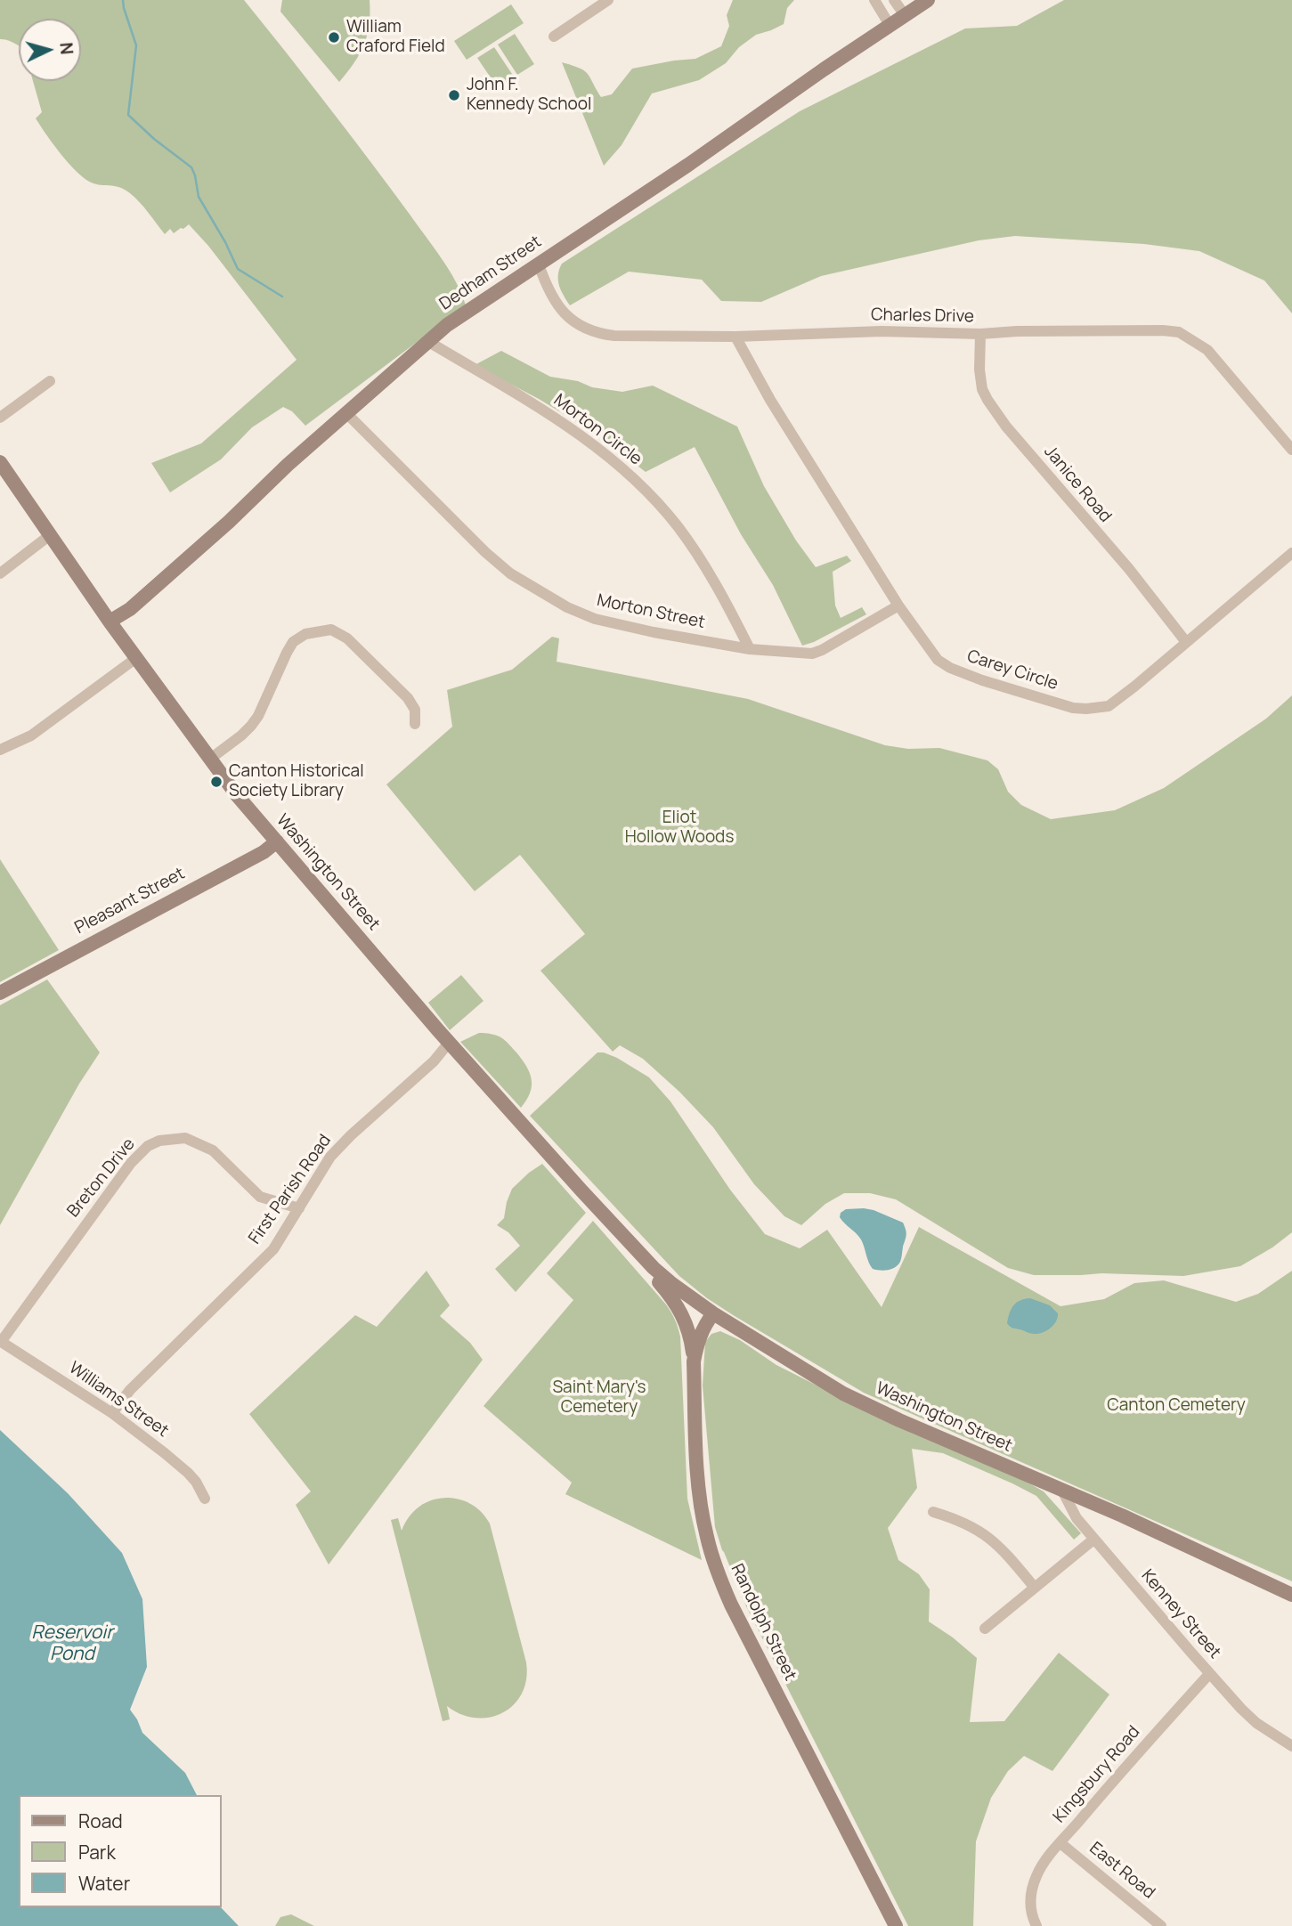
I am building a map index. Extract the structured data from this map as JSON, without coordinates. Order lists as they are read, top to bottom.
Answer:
{
  "streets": {
    "main road": [
      "Dedham Street",
      "Washington Street",
      "Pleasant Street",
      "Randolph Street"
    ],
    "street": [
      "Charles Drive",
      "Morton Circle",
      "Janice Road",
      "Morton Street",
      "Carey Circle",
      "Breton Drive",
      "First Parish Road",
      "Williams Street",
      "Kenney Street",
      "Kingsbury Road",
      "East Road"
    ]
  },
  "crossings": [
    ["Dedham Street", "Charles Drive"],
    ["Dedham Street", "Morton Circle"],
    ["Dedham Street", "Morton Street"],
    ["Dedham Street", "Washington Street"],
    ["Charles Drive", "Janice Road"],
    ["Charles Drive", "Carey Circle"],
    ["Morton Circle", "Morton Street"],
    ["Janice Road", "Carey Circle"],
    ["Morton Street", "Carey Circle"],
    ["Washington Street", "Pleasant Street"],
    ["Washington Street", "First Parish Road"],
    ["Washington Street", "Kenney Street"],
    ["Washington Street", "Randolph Street"],
    ["Breton Drive", "First Parish Road"],
    ["Breton Drive", "Williams Street"],
    ["First Parish Road", "Williams Street"],
    ["Kenney Street", "Kingsbury Road"],
    ["Kingsbury Road", "East Road"]
  ],
  "water": ["Reservoir Pond"],
  "parks": ["Eliot Hollow Woods", "Saint Mary's Cemetery", "Canton Cemetery"],
  "places": ["William Craford Field", "John F. Kennedy School", "Canton Historical Society Library"],
  "legend": ["Road", "Park", "Water"],
  "north": "right"
}
